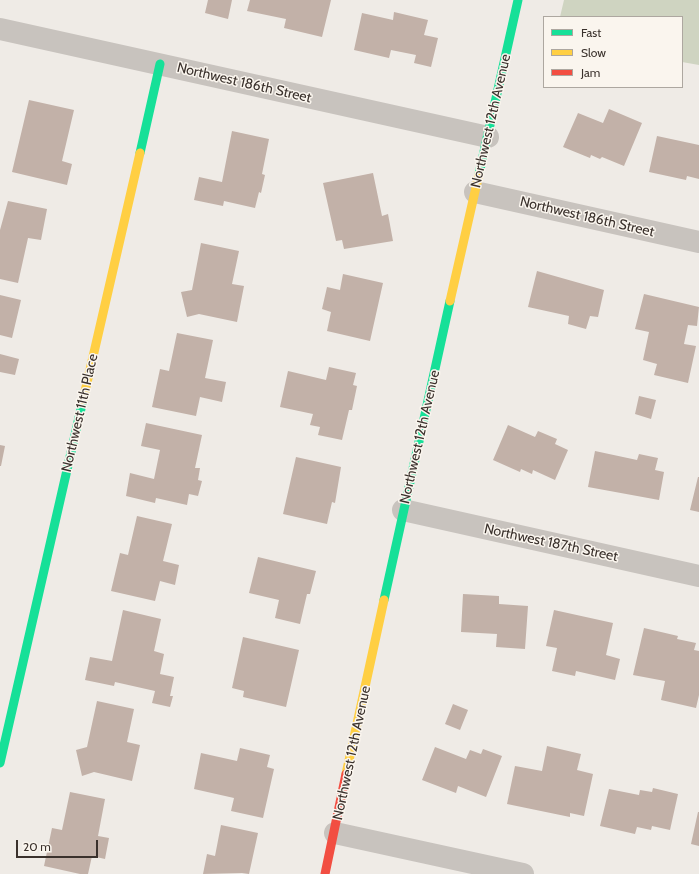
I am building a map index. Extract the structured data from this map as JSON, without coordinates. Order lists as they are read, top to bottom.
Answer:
{
  "streets": {
    "street": [
      "Northwest 186th Street",
      "Northwest 12th Avenue",
      "Northwest 11th Place",
      "Northwest 187th Street"
    ]
  },
  "crossings": [
    ["Northwest 186th Street", "Northwest 12th Avenue"],
    ["Northwest 186th Street", "Northwest 11th Place"],
    ["Northwest 12th Avenue", "Northwest 187th Street"]
  ],
  "legend": ["Fast", "Slow", "Jam"],
  "scale_bar": "20 m"
}
